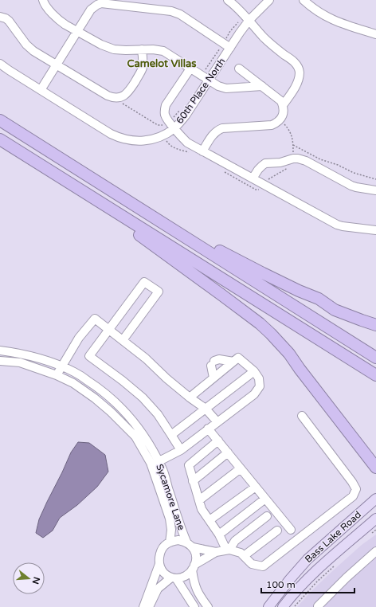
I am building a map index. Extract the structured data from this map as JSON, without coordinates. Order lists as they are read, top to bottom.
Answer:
{
  "streets": {
    "main road": ["Bass Lake Road"],
    "street": ["60th Place North", "Sycamore Lane"]
  },
  "districts": ["Camelot Villas"],
  "scale_bar": "100 m",
  "north": "right"
}
